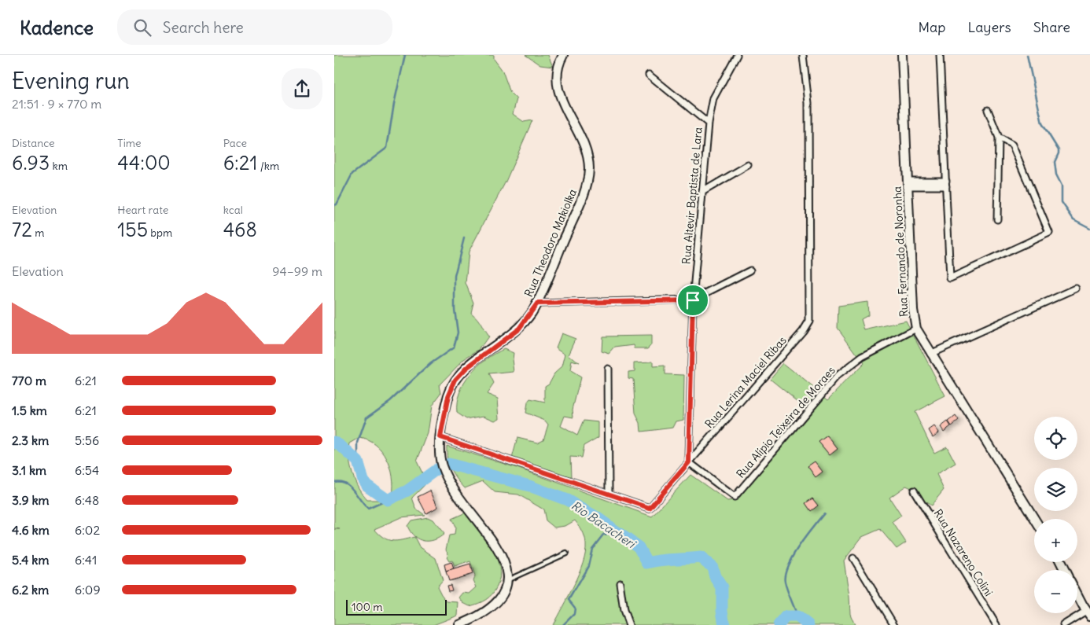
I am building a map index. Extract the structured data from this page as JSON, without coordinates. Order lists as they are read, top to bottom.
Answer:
{
  "streets": {
    "main road": ["Rua Theodoro Makiolka", "Rua Fernando de Noronha"],
    "street": [
      "Rua Altevir Baptista de Lara",
      "Rua Lerina Maciel Ribas",
      "Rua Alípio Teixeira de Moraes",
      "Rua Nazareno Colini"
    ]
  },
  "crossings": [
    ["Rua Altevir Baptista de Lara", "Rua Lerina Maciel Ribas"],
    ["Rua Altevir Baptista de Lara", "Rua Alípio Teixeira de Moraes"],
    ["Rua Theodoro Makiolka", "Rua Lerina Maciel Ribas"],
    ["Rua Fernando de Noronha", "Rua Alípio Teixeira de Moraes"],
    ["Rua Lerina Maciel Ribas", "Rua Alípio Teixeira de Moraes"]
  ],
  "water": ["Rio Bacacheri"],
  "scale_bar": "100 m",
  "page": {
    "header": "Kadence",
    "search": "Search here",
    "nav": ["Map", "Layers", "Share"],
    "heading": ["Evening run", "21:51 · 9 × 770 m"],
    "stats": [
      ["Distance", "6.93 km"],
      ["Time", "44:00"],
      ["Pace", "6:21 /km"],
      ["Elevation", "72 m"],
      ["Heart rate", "155 bpm"],
      ["kcal", "468"]
    ],
    "chart": ["Elevation", "94–99 m"],
    "list": [
      {
        "name": "770 m",
        "note": "6:21"
      },
      {
        "name": "1.5 km",
        "note": "6:21"
      },
      {
        "name": "2.3 km",
        "note": "5:56"
      },
      {
        "name": "3.1 km",
        "note": "6:54"
      },
      {
        "name": "3.9 km",
        "note": "6:48"
      },
      {
        "name": "4.6 km",
        "note": "6:02"
      },
      {
        "name": "5.4 km",
        "note": "6:41"
      },
      {
        "name": "6.2 km",
        "note": "6:09"
      }
    ],
    "map_buttons": ["+", "−"],
    "scale": "100 m"
  }
}
